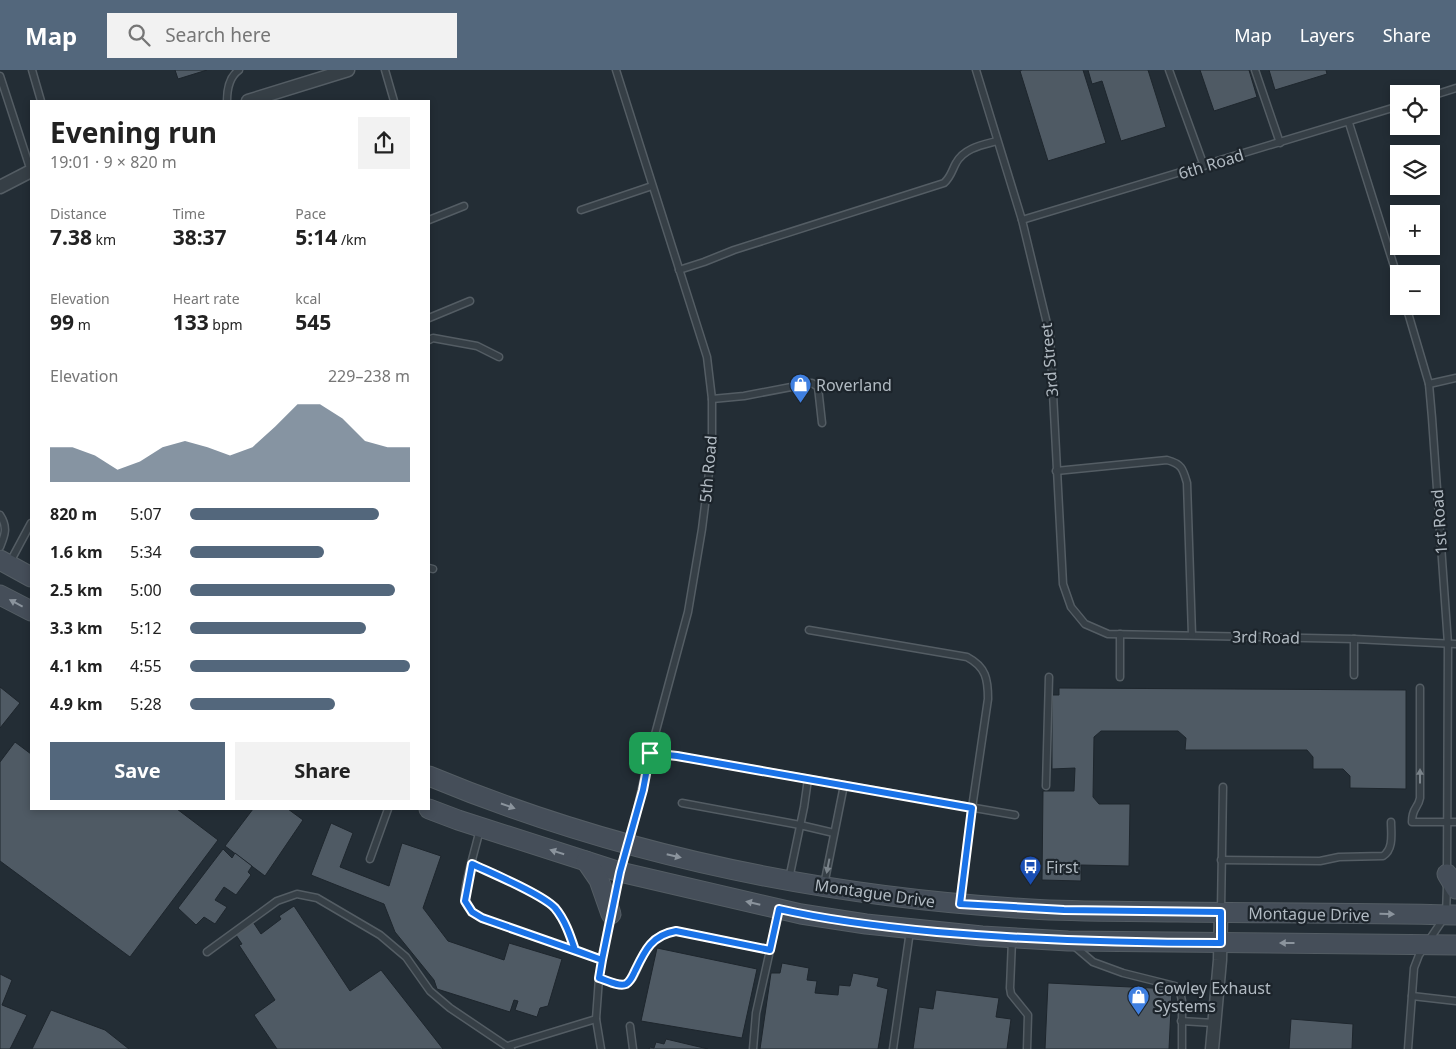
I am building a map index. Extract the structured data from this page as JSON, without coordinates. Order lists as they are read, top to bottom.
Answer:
{
  "streets": {
    "main road": ["Montague Drive"],
    "lane": [
      "6th Road",
      "3rd Street",
      "5th Road",
      "1st Road",
      "3rd Road"
    ]
  },
  "crossings": [
    ["6th Road", "3rd Street"],
    ["3rd Street", "3rd Road"],
    ["5th Road", "Montague Drive"],
    ["1st Road", "3rd Road"],
    ["1st Road", "Montague Drive"]
  ],
  "places": {
    "shop": ["Roverland", "Cowley Exhaust Systems"],
    "bus stop": ["First"]
  },
  "page": {
    "header": "Map",
    "search": "Search here",
    "nav": ["Map", "Layers", "Share"],
    "map_buttons": ["+", "−"],
    "heading": ["Evening run", "19:01 · 9 × 820 m"],
    "stats": [
      ["Distance", "7.38 km"],
      ["Time", "38:37"],
      ["Pace", "5:14 /km"],
      ["Elevation", "99 m"],
      ["Heart rate", "133 bpm"],
      ["kcal", "545"]
    ],
    "chart": ["Elevation", "229–238 m"],
    "list": [
      {
        "name": "820 m",
        "note": "5:07"
      },
      {
        "name": "1.6 km",
        "note": "5:34"
      },
      {
        "name": "2.5 km",
        "note": "5:00"
      },
      {
        "name": "3.3 km",
        "note": "5:12"
      },
      {
        "name": "4.1 km",
        "note": "4:55"
      },
      {
        "name": "4.9 km",
        "note": "5:28"
      }
    ],
    "buttons": ["Save", "Share"]
  }
}
